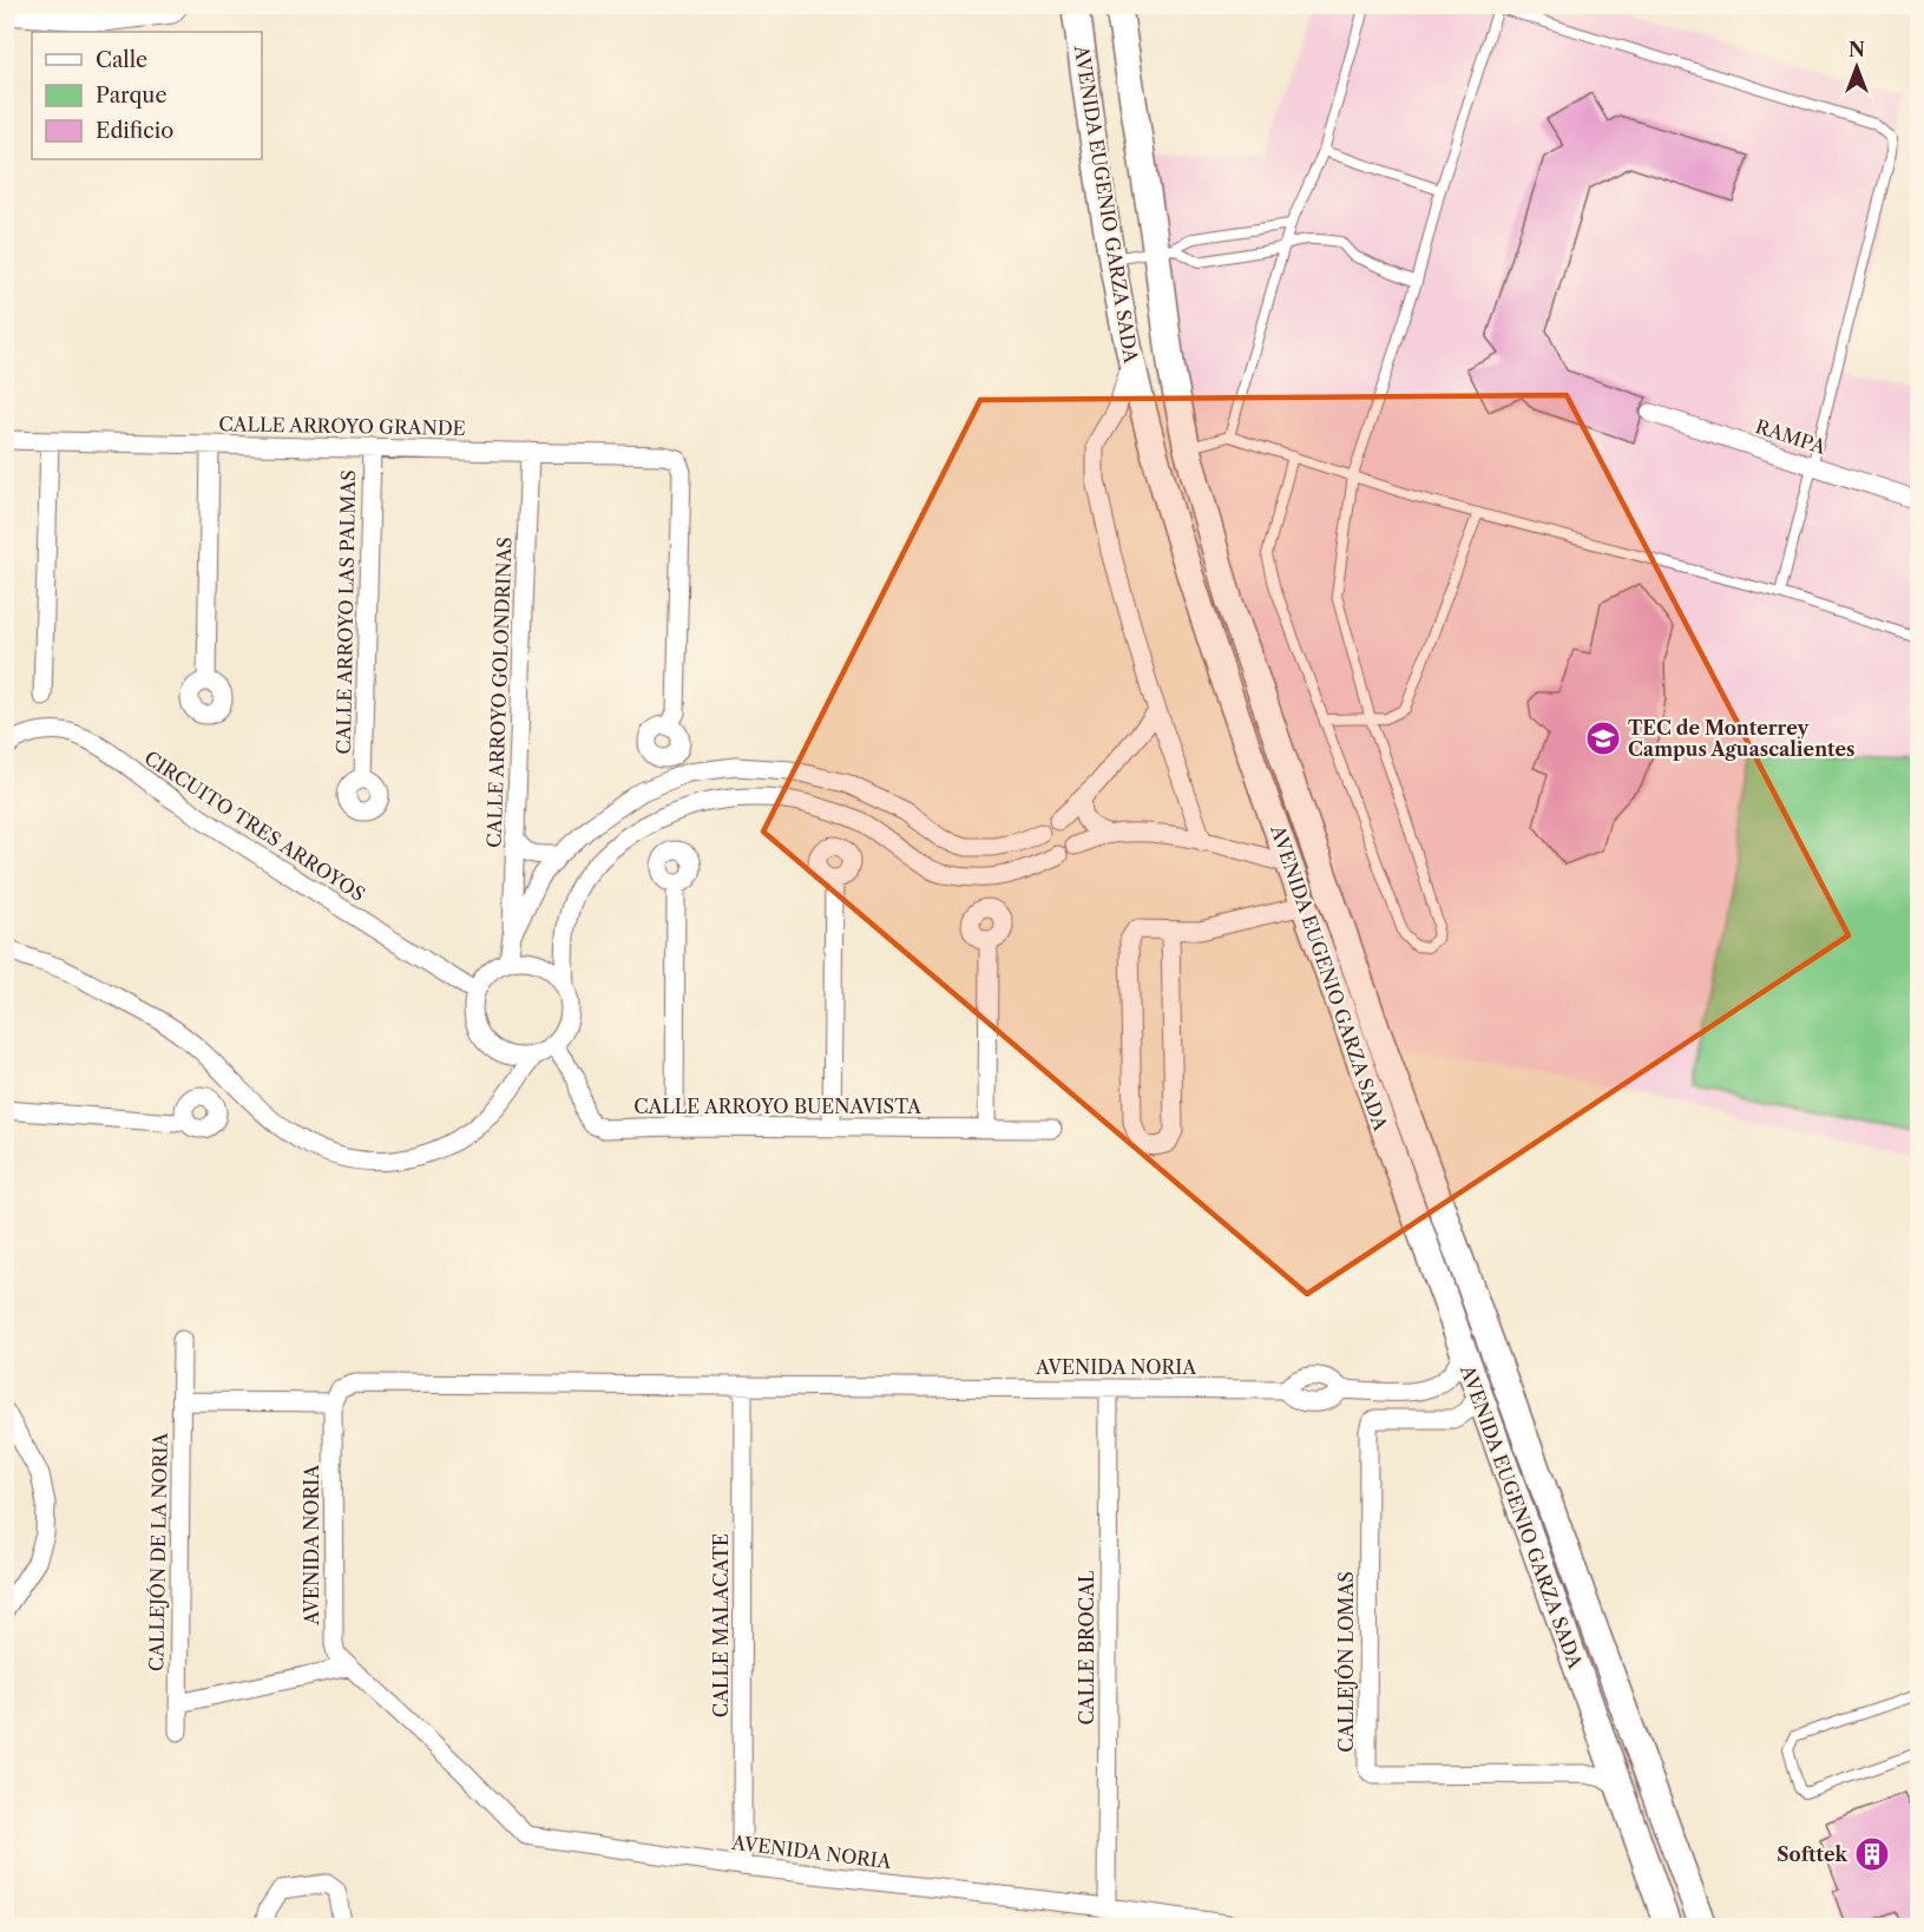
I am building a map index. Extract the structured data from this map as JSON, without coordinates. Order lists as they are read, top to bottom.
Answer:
{
  "streets": {
    "main road": ["AVENIDA EUGENIO GARZA SADA"],
    "street": [
      "CALLE ARROYO GRANDE",
      "RAMPA",
      "CALLE ARROYO LAS PALMAS",
      "CALLE ARROYO GOLONDRINAS",
      "CIRCUITO TRES ARROYOS",
      "CALLE ARROYO BUENAVISTA",
      "AVENIDA NORIA",
      "CALLEJÓN DE LA NORIA",
      "CALLE MALACATE",
      "CALLE BROCAL",
      "CALLEJÓN LOMAS"
    ]
  },
  "crossings": [
    ["AVENIDA EUGENIO GARZA SADA", "AVENIDA NORIA"],
    ["AVENIDA EUGENIO GARZA SADA", "CALLEJÓN LOMAS"],
    ["CALLE ARROYO GRANDE", "CALLE ARROYO LAS PALMAS"],
    ["CALLE ARROYO GRANDE", "CALLE ARROYO GOLONDRINAS"],
    ["CIRCUITO TRES ARROYOS", "CALLE ARROYO BUENAVISTA"],
    ["AVENIDA NORIA", "CALLE MALACATE"],
    ["AVENIDA NORIA", "CALLE BROCAL"]
  ],
  "places": {
    "school or university": ["TEC de Monterrey Campus Aguascalientes"],
    "building": ["Softtek"]
  },
  "legend": ["Calle", "Parque", "Edificio"],
  "north": "top"
}
